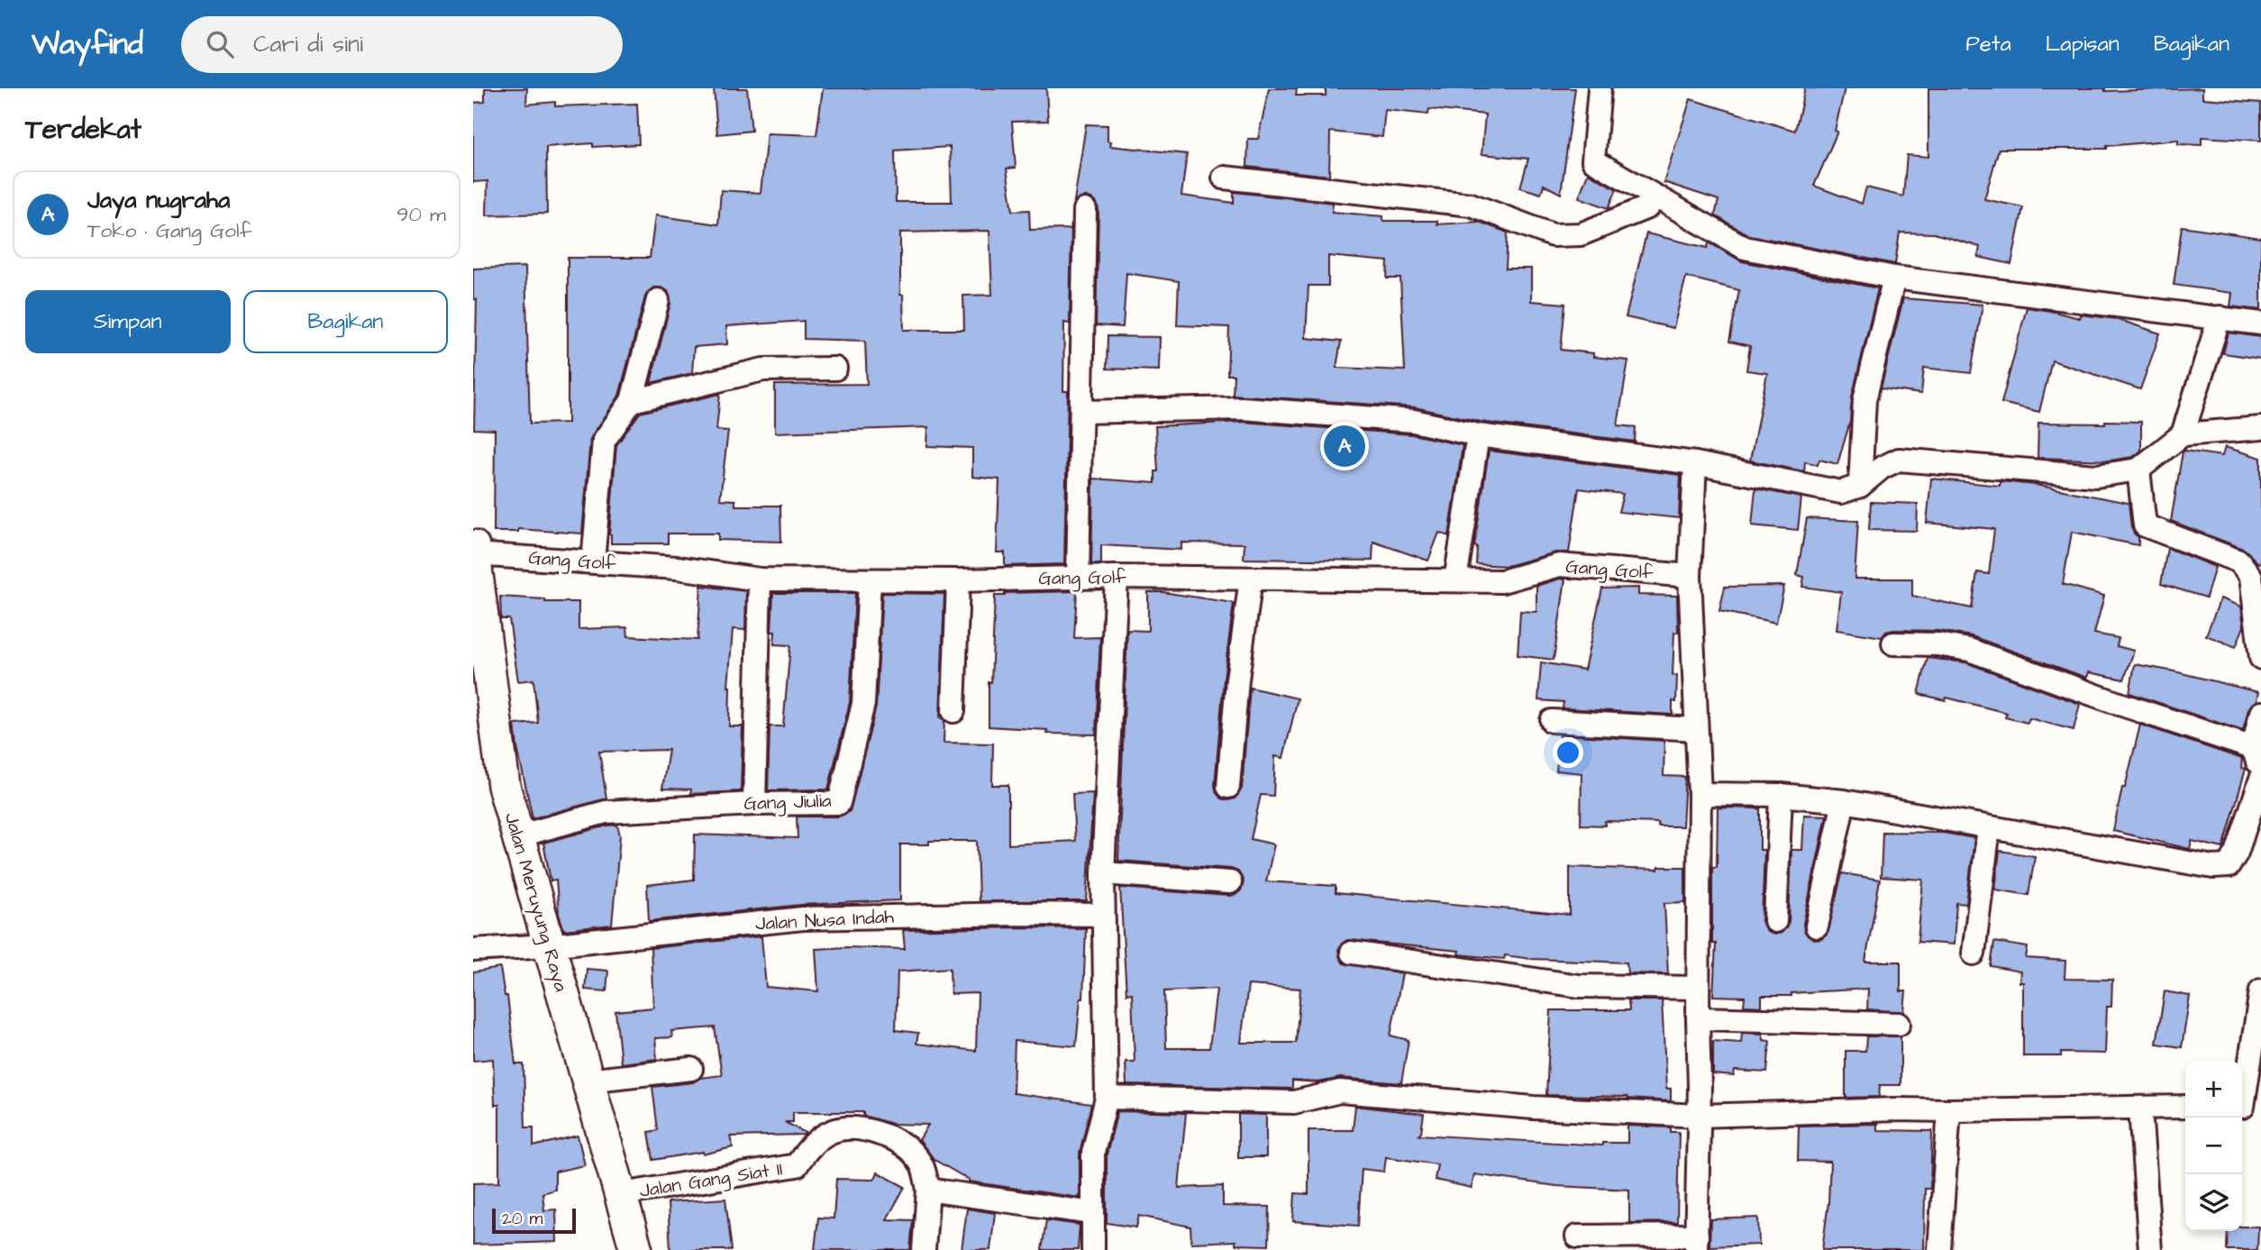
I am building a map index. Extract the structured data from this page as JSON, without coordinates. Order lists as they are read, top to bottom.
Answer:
{
  "streets": {
    "main road": ["Jalan Meruyung Raya"],
    "street": [
      "Gang Golf",
      "Gang Jiulia",
      "Jalan Nusa Indah",
      "Jalan Gang Siat II"
    ]
  },
  "crossings": [
    ["Gang Golf", "Gang Jiulia"],
    ["Gang Golf", "Jalan Meruyung Raya"],
    ["Gang Jiulia", "Jalan Meruyung Raya"],
    ["Jalan Meruyung Raya", "Jalan Nusa Indah"],
    ["Jalan Meruyung Raya", "Jalan Gang Siat II"]
  ],
  "scale_bar": "20 m",
  "page": {
    "header": "Wayfind",
    "search": "Cari di sini",
    "nav": ["Peta", "Lapisan", "Bagikan"],
    "heading": "Terdekat",
    "list": [
      {
        "mark": "A",
        "name": "Jaya nugraha",
        "note": "Toko · Gang Golf",
        "value": "90 m"
      }
    ],
    "buttons": ["Simpan", "Bagikan"],
    "pins": "A",
    "map_buttons": ["+", "−"],
    "scale": "20 m"
  }
}
